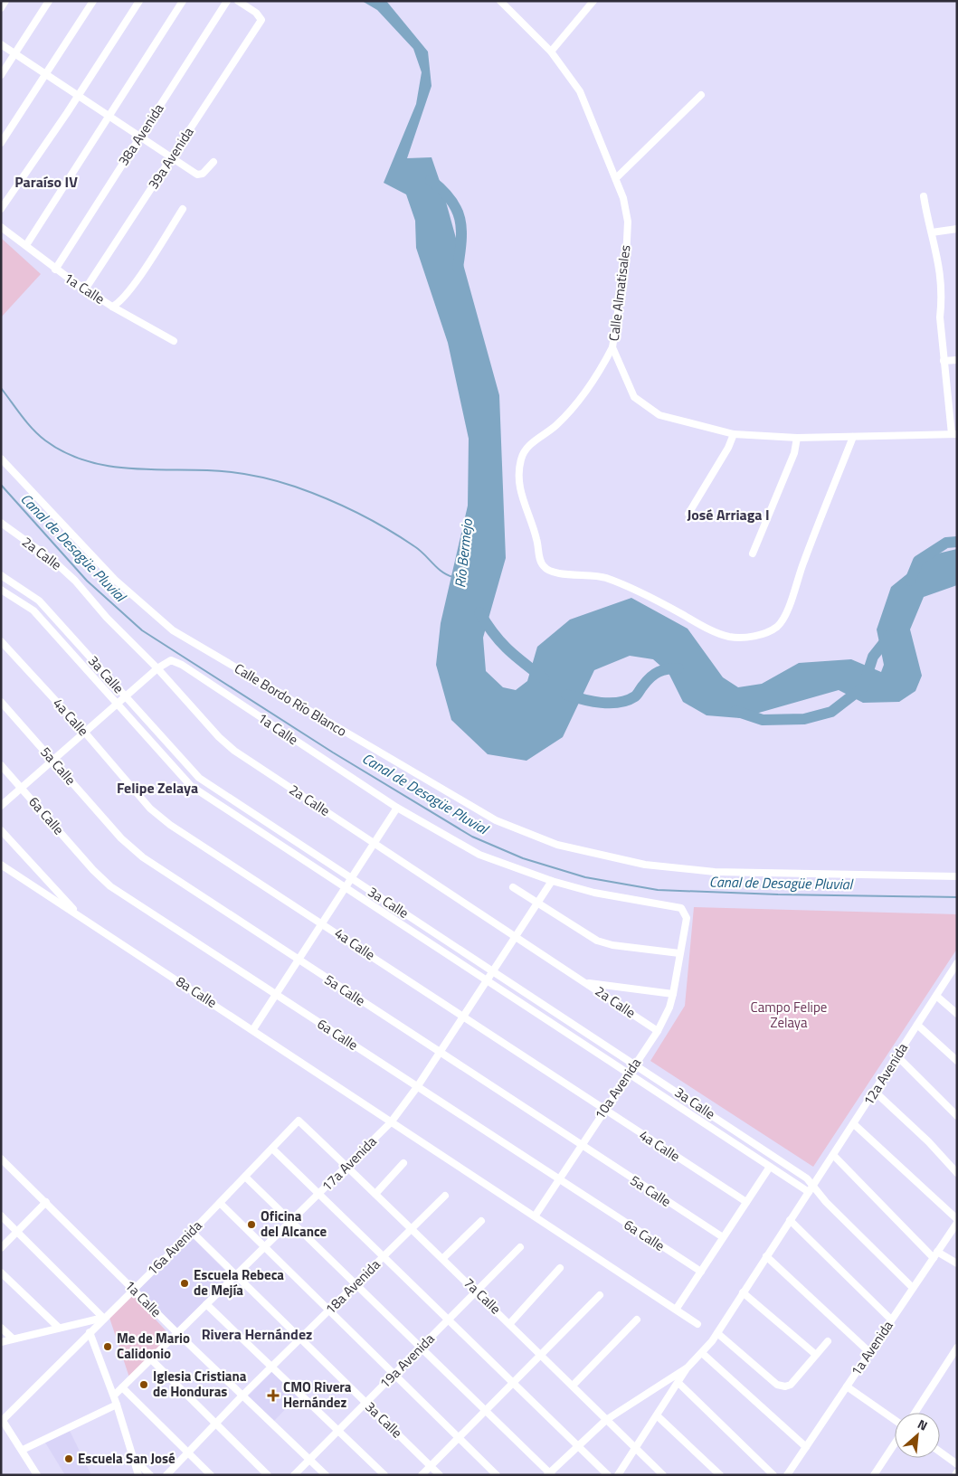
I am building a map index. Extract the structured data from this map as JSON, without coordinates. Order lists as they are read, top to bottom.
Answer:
{
  "streets": {
    "street": [
      "38a Avenida",
      "39a Avenida",
      "1a Calle",
      "Calle Almatisales",
      "2a Calle",
      "3a Calle",
      "Calle Bordo Río Blanco",
      "4a Calle",
      "5a Calle",
      "6a Calle",
      "8a Calle",
      "12a Avenida",
      "10a Avenida",
      "17a Avenida",
      "16a Avenida",
      "18a Avenida",
      "7a Calle",
      "1a Avenida",
      "19a Avenida"
    ]
  },
  "crossings": [
    ["38a Avenida", "1a Calle"],
    ["39a Avenida", "1a Calle"],
    ["1a Calle", "2a Calle"],
    ["1a Calle", "17a Avenida"],
    ["1a Calle", "16a Avenida"],
    ["1a Calle", "18a Avenida"],
    ["1a Calle", "19a Avenida"],
    ["2a Calle", "10a Avenida"],
    ["2a Calle", "17a Avenida"],
    ["3a Calle", "12a Avenida"],
    ["3a Calle", "10a Avenida"],
    ["3a Calle", "17a Avenida"],
    ["3a Calle", "16a Avenida"],
    ["3a Calle", "18a Avenida"],
    ["3a Calle", "1a Avenida"],
    ["3a Calle", "19a Avenida"],
    ["4a Calle", "10a Avenida"],
    ["4a Calle", "17a Avenida"],
    ["5a Calle", "10a Avenida"],
    ["5a Calle", "17a Avenida"],
    ["6a Calle", "10a Avenida"],
    ["6a Calle", "17a Avenida"],
    ["8a Calle", "10a Avenida"],
    ["8a Calle", "17a Avenida"],
    ["10a Avenida", "17a Avenida"],
    ["17a Avenida", "7a Calle"],
    ["16a Avenida", "7a Calle"],
    ["18a Avenida", "7a Calle"],
    ["7a Calle", "19a Avenida"]
  ],
  "districts": [
    "Paraíso IV",
    "José Arriaga I",
    "Felipe Zelaya",
    "Rivera Hernández"
  ],
  "water": ["Canal de Desagüe Pluvial", "Río Bermejo"],
  "parks": ["Campo Felipe Zelaya"],
  "places": {
    "other": [
      "Oficina del Alcance",
      "Escuela Rebeca de Mejía",
      "Me de Mario Calidonio",
      "Iglesia Cristiana de Honduras",
      "Escuela San José"
    ],
    "health": ["CMO Rivera Hernández"]
  },
  "north": "top right"
}
